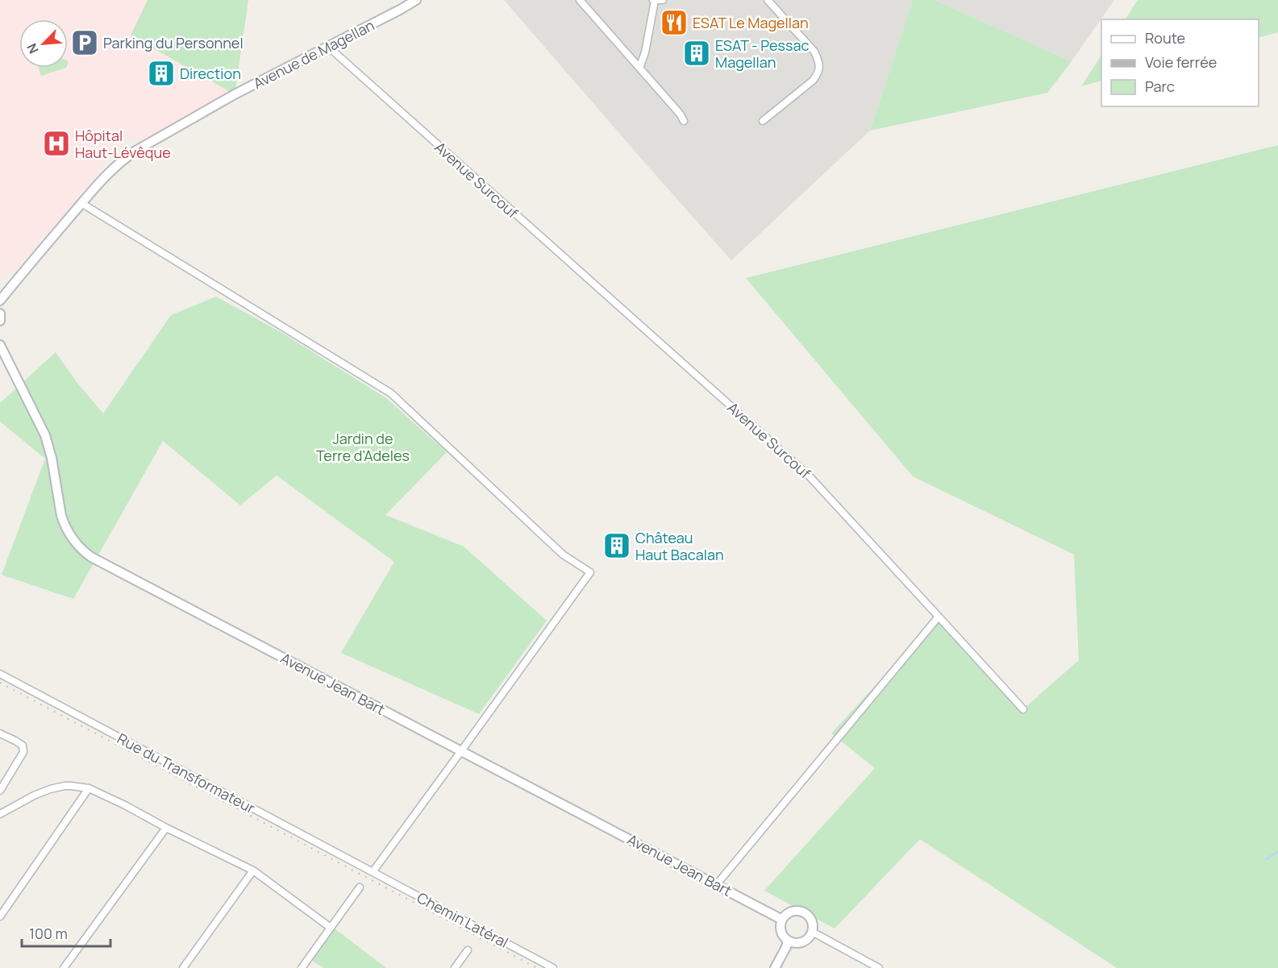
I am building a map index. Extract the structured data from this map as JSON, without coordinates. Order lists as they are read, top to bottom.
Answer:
{
  "streets": {
    "street": [
      "Avenue de Magellan",
      "Avenue Surcouf",
      "Avenue Jean Bart",
      "Rue du Transformateur",
      "Chemin Latéral"
    ]
  },
  "crossings": [
    ["Avenue de Magellan", "Avenue Surcouf"],
    ["Rue du Transformateur", "Chemin Latéral"]
  ],
  "parks": ["Jardin de Terre d'Adeles"],
  "places": {
    "restaurant": ["ESAT Le Magellan"],
    "parking": ["Parking du Personnel"],
    "building": ["ESAT - Pessac Magellan", "Direction", "Château Haut Bacalan"],
    "hospital": ["Hôpital Haut-Lévêque"]
  },
  "legend": ["Route", "Voie ferrée", "Parc"],
  "scale_bar": "100 m",
  "north": "bottom left"
}
